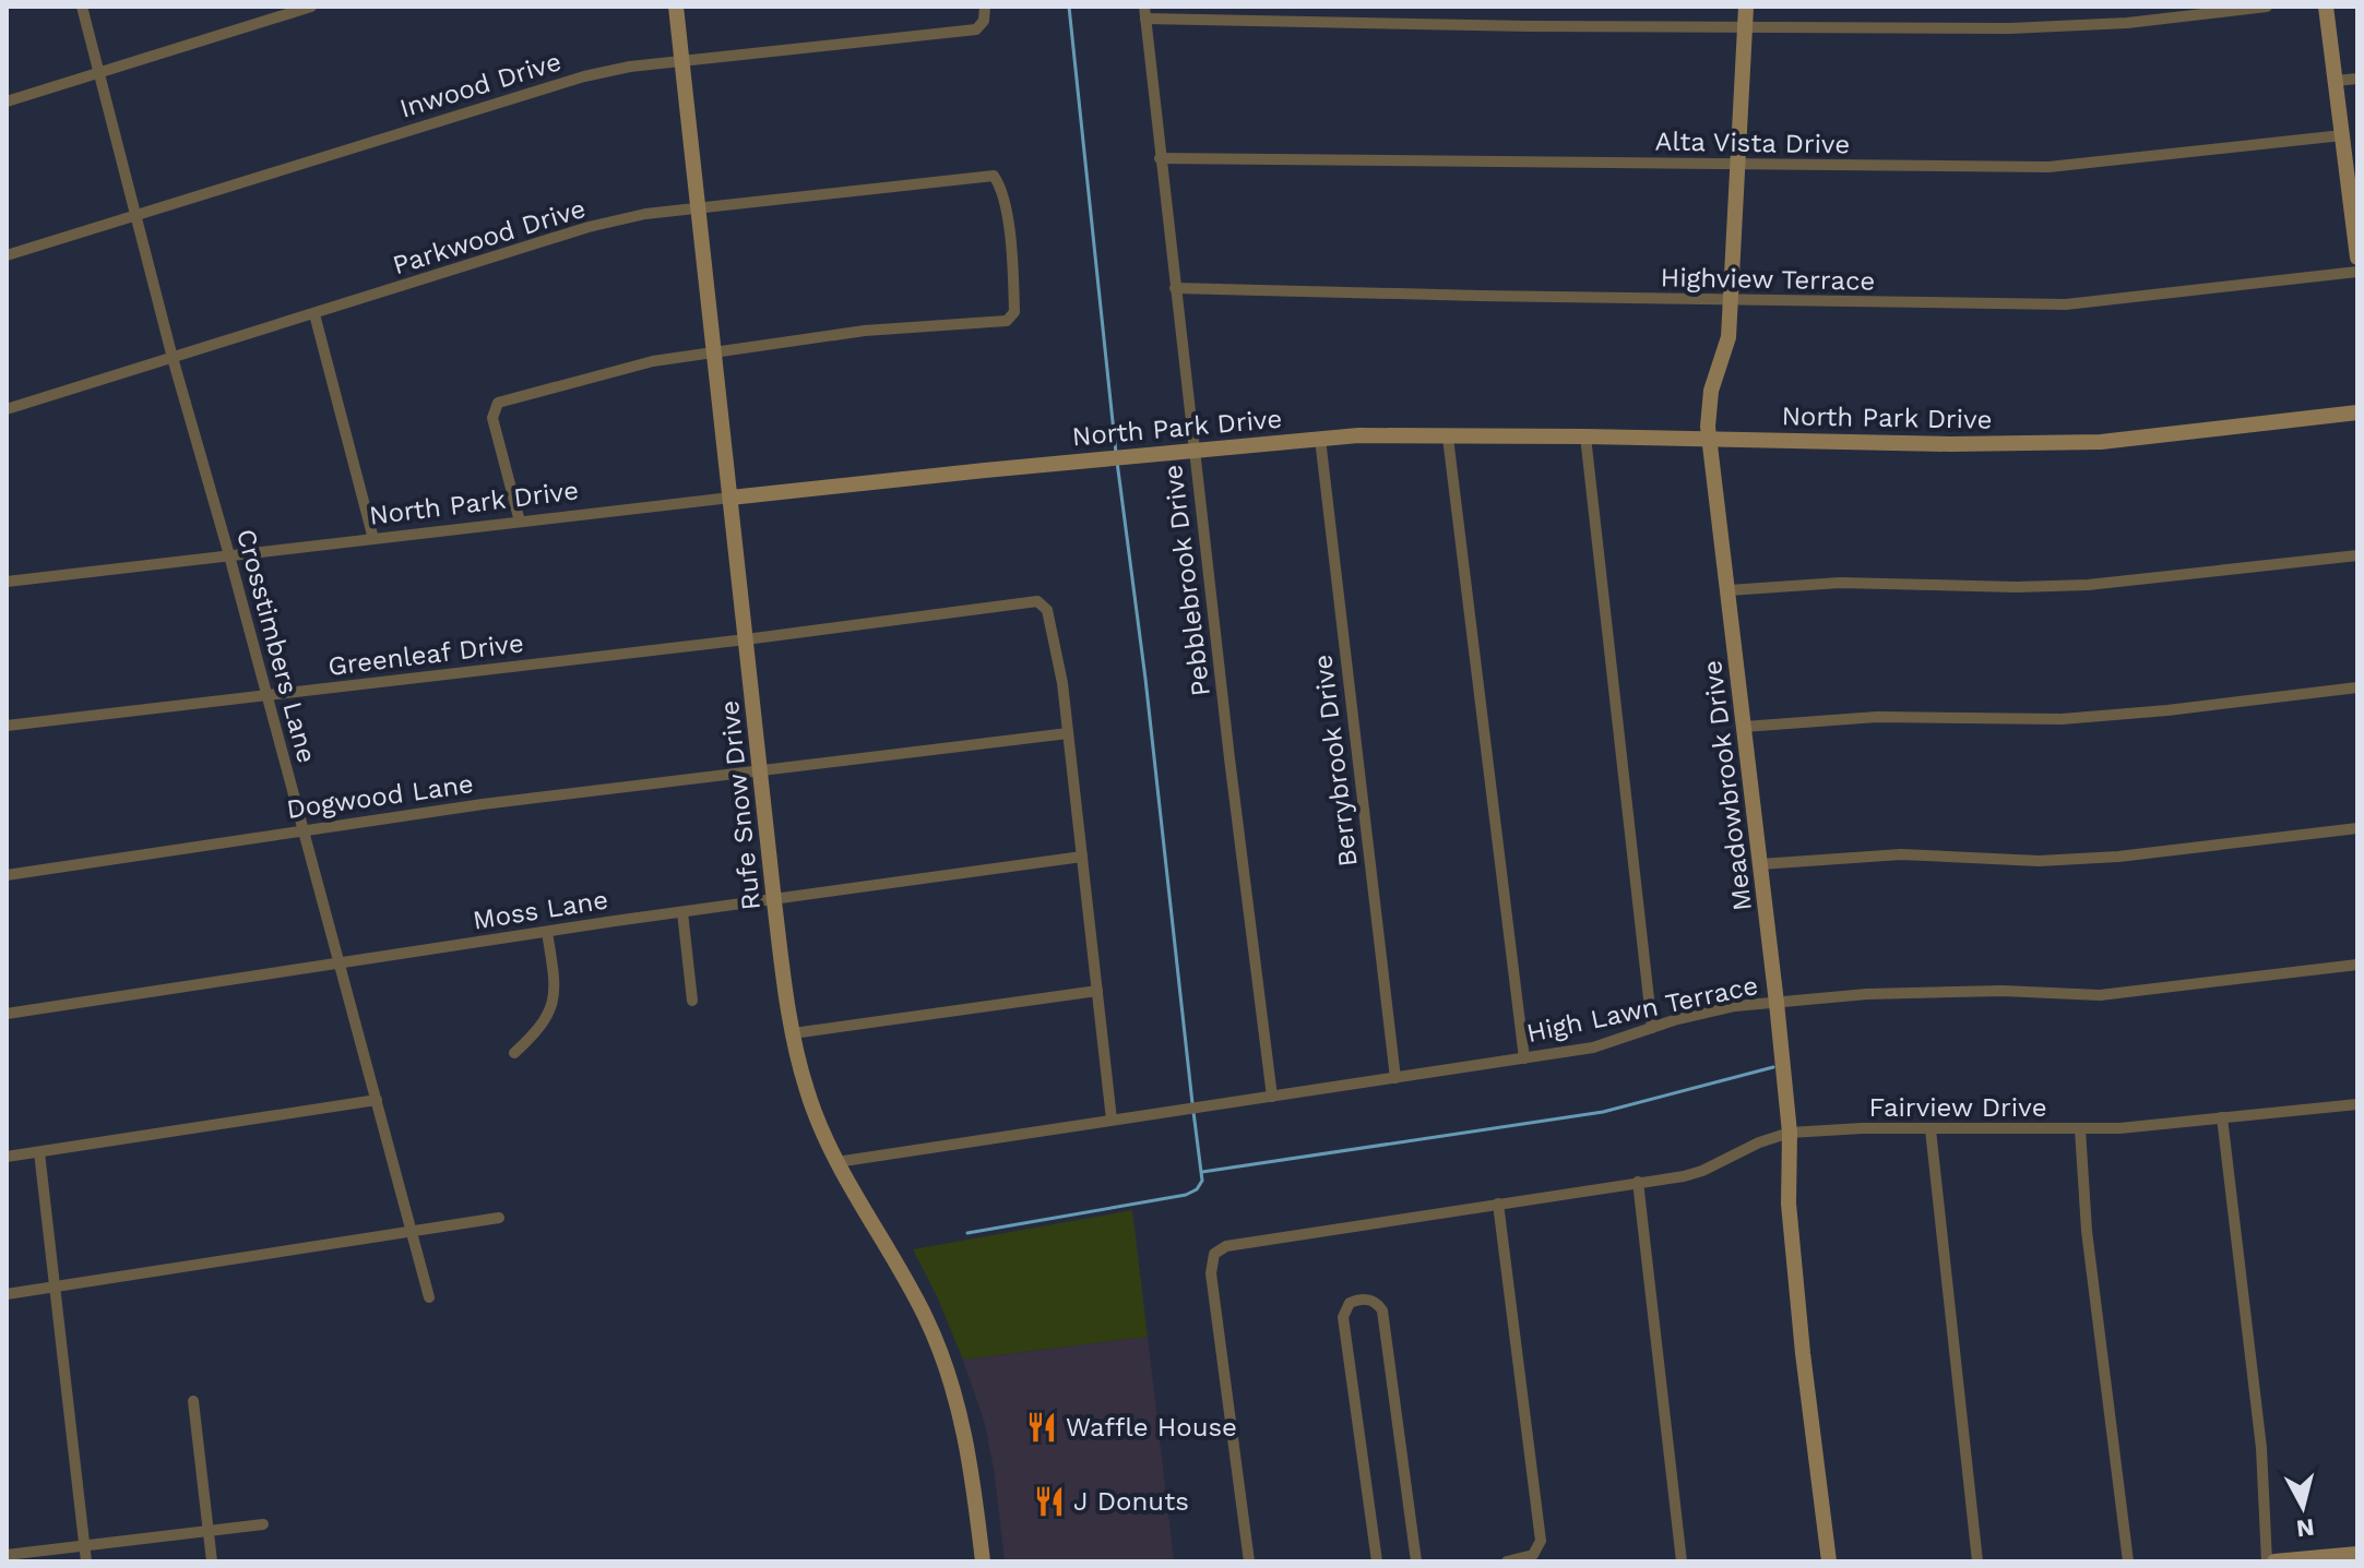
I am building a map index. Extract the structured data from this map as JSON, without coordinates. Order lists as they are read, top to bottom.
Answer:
{
  "streets": {
    "street": [
      "Inwood Drive",
      "Alta Vista Drive",
      "Parkwood Drive",
      "Highview Terrace",
      "North Park Drive",
      "Pebblebrook Drive",
      "Crosstimbers Lane",
      "Greenleaf Drive",
      "Berrybrook Drive",
      "Meadowbrook Drive",
      "Dogwood Lane",
      "Rufe Snow Drive",
      "Moss Lane",
      "High Lawn Terrace",
      "Fairview Drive"
    ]
  },
  "crossings": [
    ["Inwood Drive", "Crosstimbers Lane"],
    ["Inwood Drive", "Rufe Snow Drive"],
    ["Alta Vista Drive", "Pebblebrook Drive"],
    ["Alta Vista Drive", "Meadowbrook Drive"],
    ["Parkwood Drive", "Crosstimbers Lane"],
    ["Parkwood Drive", "Rufe Snow Drive"],
    ["Highview Terrace", "Pebblebrook Drive"],
    ["Highview Terrace", "Meadowbrook Drive"],
    ["North Park Drive", "Pebblebrook Drive"],
    ["North Park Drive", "Crosstimbers Lane"],
    ["North Park Drive", "Berrybrook Drive"],
    ["North Park Drive", "Meadowbrook Drive"],
    ["North Park Drive", "Rufe Snow Drive"],
    ["Pebblebrook Drive", "High Lawn Terrace"],
    ["Crosstimbers Lane", "Greenleaf Drive"],
    ["Crosstimbers Lane", "Dogwood Lane"],
    ["Crosstimbers Lane", "Moss Lane"],
    ["Greenleaf Drive", "Dogwood Lane"],
    ["Greenleaf Drive", "Rufe Snow Drive"],
    ["Berrybrook Drive", "High Lawn Terrace"],
    ["Meadowbrook Drive", "High Lawn Terrace"],
    ["Meadowbrook Drive", "Fairview Drive"],
    ["Dogwood Lane", "Rufe Snow Drive"],
    ["Rufe Snow Drive", "Moss Lane"],
    ["Rufe Snow Drive", "High Lawn Terrace"]
  ],
  "places": {
    "restaurant": ["Waffle House", "J Donuts"]
  },
  "north": "bottom"
}
